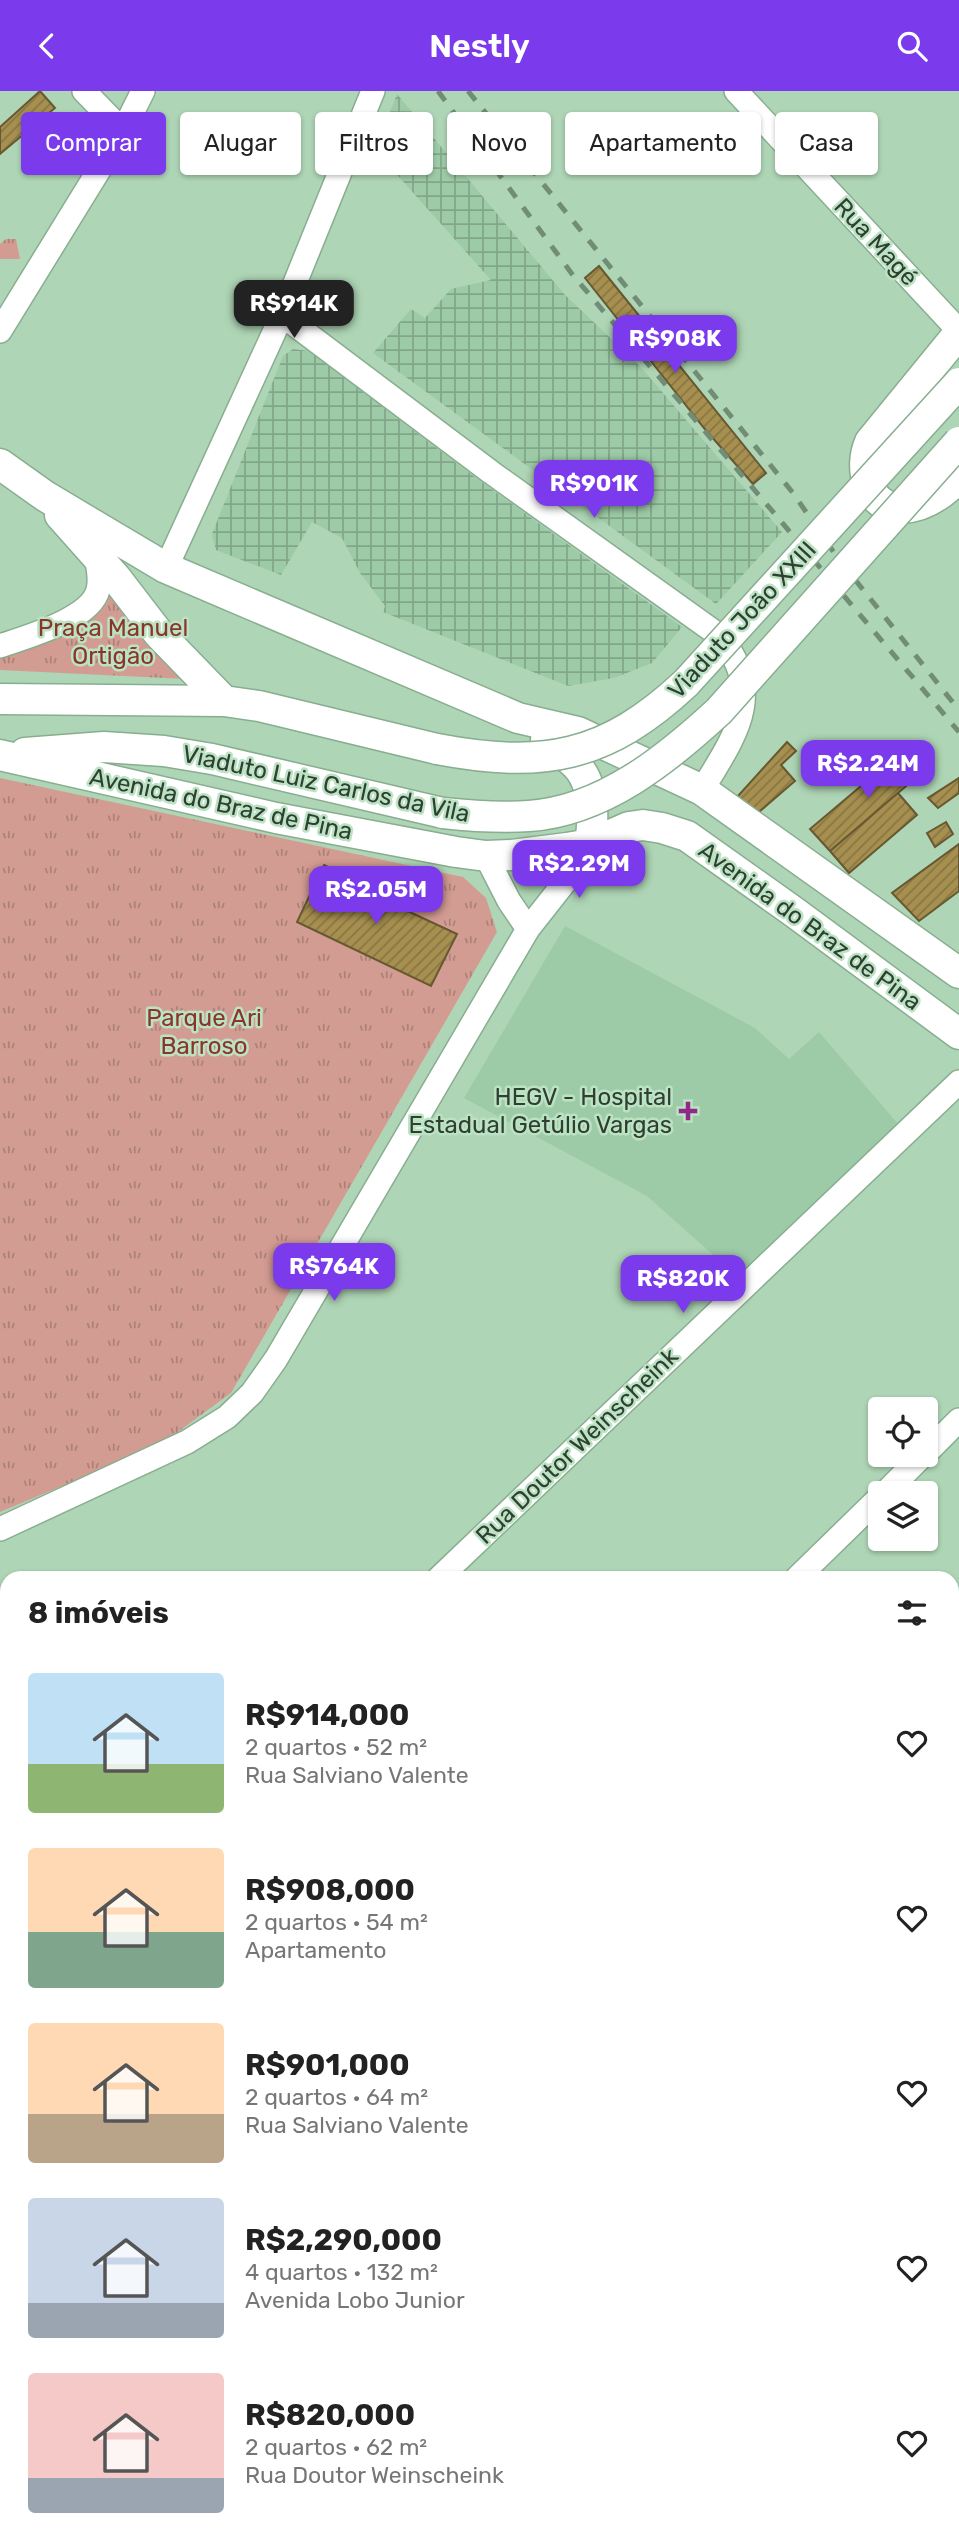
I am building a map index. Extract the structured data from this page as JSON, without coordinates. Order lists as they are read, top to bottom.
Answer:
{
  "streets": {
    "main road": ["Viaduto João XXIII", "Viaduto Luiz Carlos da Vila", "Avenida do Braz de Pina"],
    "street": ["Rua Magé", "Rua Doutor Weinscheink"]
  },
  "crossings": [
    ["Viaduto Luiz Carlos da Vila", "Avenida do Braz de Pina"]
  ],
  "parks": ["Praça Manuel Ortigão", "Parque Ari Barroso"],
  "places": {
    "health": ["HEGV - Hospital Estadual Getúlio Vargas"]
  },
  "page": {
    "header": "Nestly",
    "chip": [
      "Comprar",
      "Alugar",
      "Filtros",
      "Novo",
      "Apartamento",
      "Casa"
    ],
    "price": [
      "R$914K",
      "R$908K",
      "R$901K",
      "R$2.24M",
      "R$2.29M",
      "R$2.05M",
      "R$764K",
      "R$820K"
    ],
    "heading": "8 imóveis",
    "list": [
      {
        "name": "R$914,000",
        "note": "2 quartos · 52 m² · Rua Salviano Valente"
      },
      {
        "name": "R$908,000",
        "note": "2 quartos · 54 m² · Apartamento"
      },
      {
        "name": "R$901,000",
        "note": "2 quartos · 64 m² · Rua Salviano Valente"
      },
      {
        "name": "R$2,290,000",
        "note": "4 quartos · 132 m² · Avenida Lobo Junior"
      },
      {
        "name": "R$820,000",
        "note": "2 quartos · 62 m² · Rua Doutor Weinscheink"
      }
    ]
  }
}
